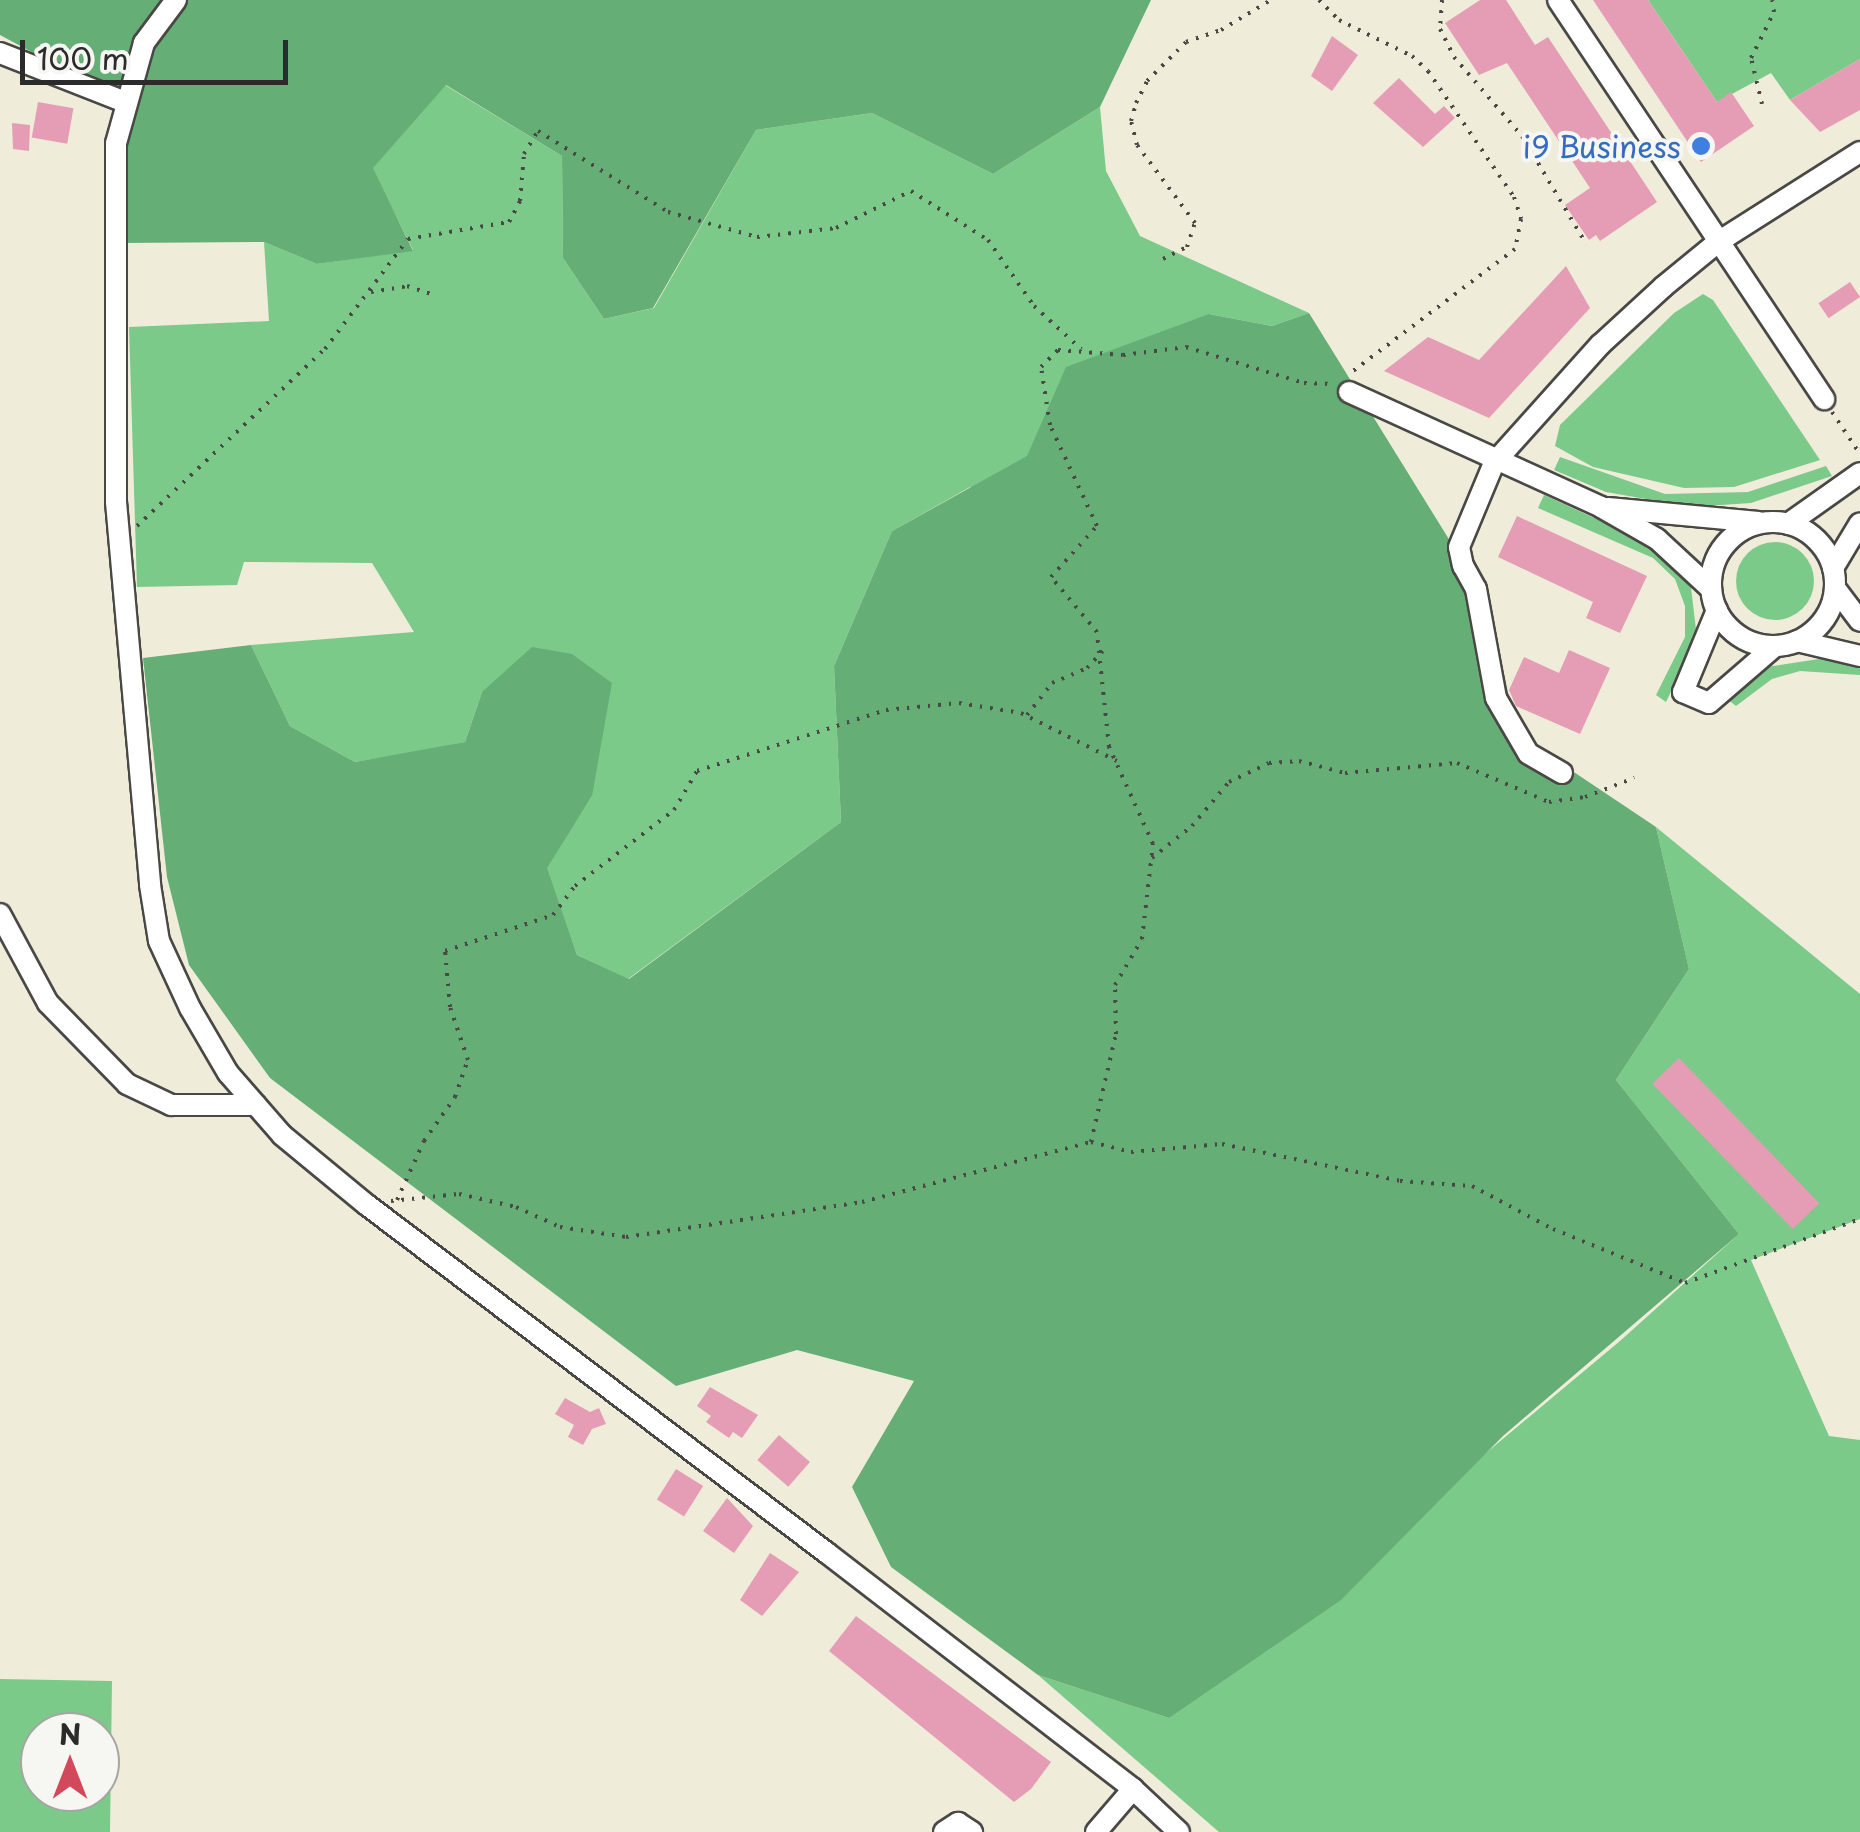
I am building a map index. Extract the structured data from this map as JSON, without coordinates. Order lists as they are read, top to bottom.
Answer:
{
  "places": ["i9 Business"],
  "scale_bar": "100 m",
  "north": "top"
}
